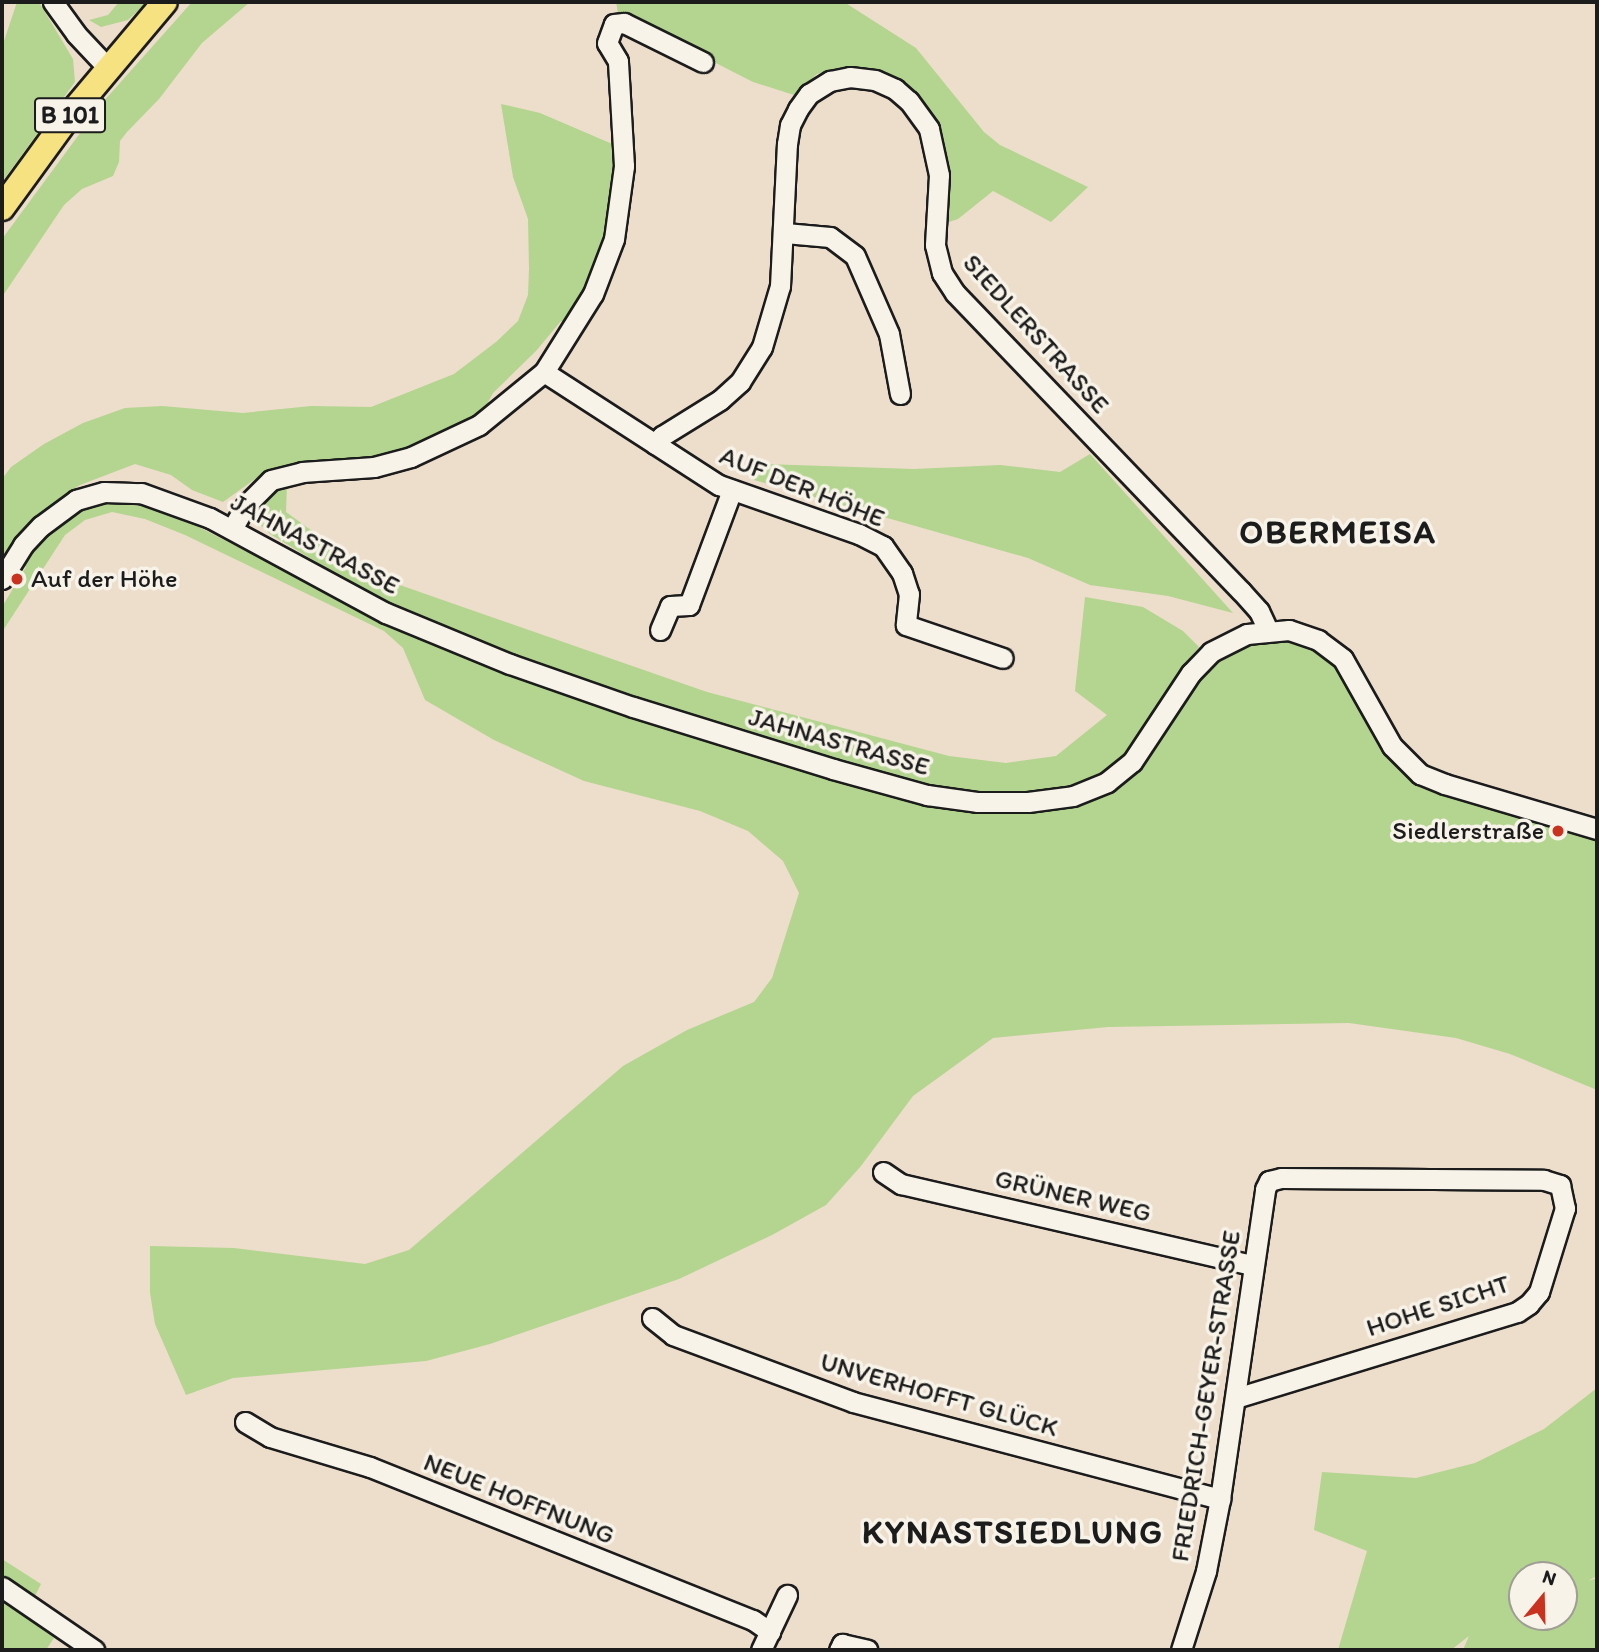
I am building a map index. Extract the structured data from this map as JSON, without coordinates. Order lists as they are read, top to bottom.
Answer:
{
  "streets": {
    "main road": ["B 101"],
    "street": [
      "SIEDLERSTRASSE",
      "AUF DER HÖHE",
      "JAHNASTRASSE",
      "GRÜNER WEG",
      "HOHE SICHT",
      "UNVERHOFFT GLÜCK",
      "FRIEDRICH-GEYER-STRASSE",
      "NEUE HOFFNUNG"
    ]
  },
  "crossings": [
    ["SIEDLERSTRASSE", "AUF DER HÖHE"],
    ["SIEDLERSTRASSE", "JAHNASTRASSE"],
    ["GRÜNER WEG", "FRIEDRICH-GEYER-STRASSE"],
    ["HOHE SICHT", "FRIEDRICH-GEYER-STRASSE"],
    ["UNVERHOFFT GLÜCK", "FRIEDRICH-GEYER-STRASSE"]
  ],
  "districts": ["OBERMEISA", "KYNASTSIEDLUNG"],
  "places": ["Auf der Höhe", "Siedlerstraße"],
  "north": "top"
}
